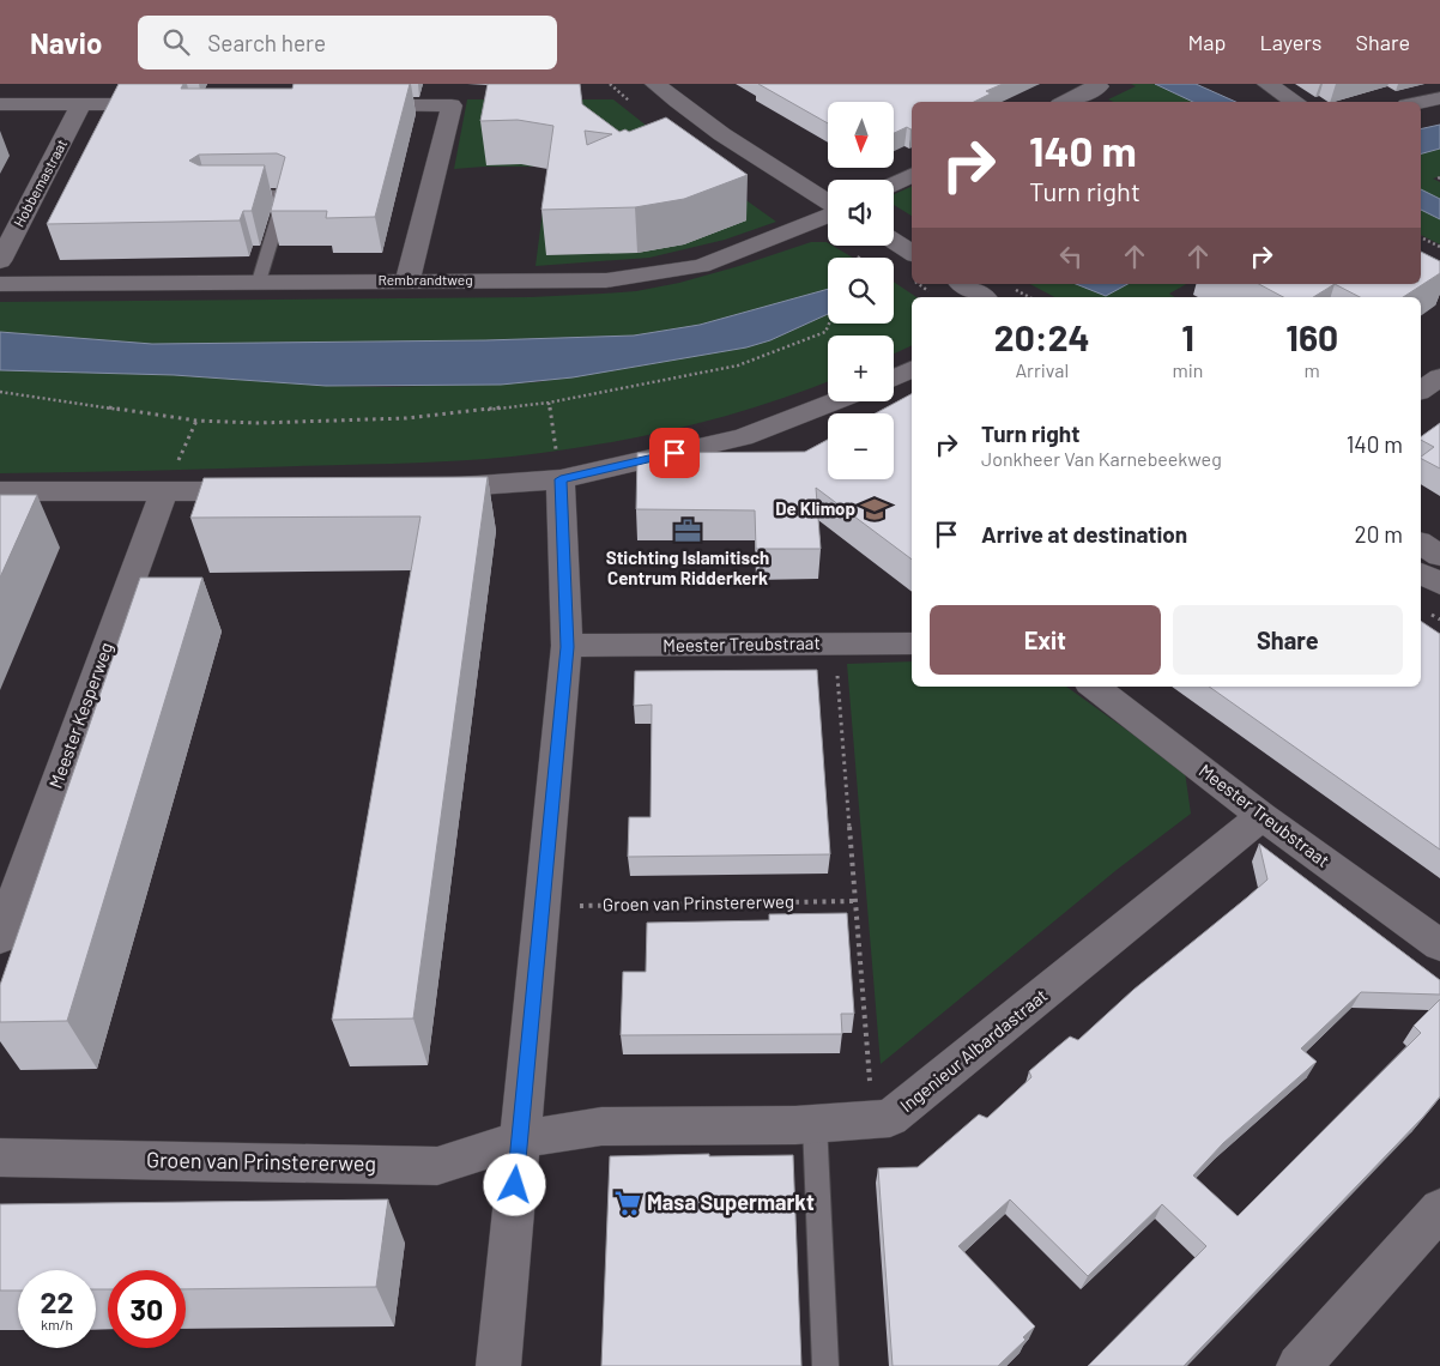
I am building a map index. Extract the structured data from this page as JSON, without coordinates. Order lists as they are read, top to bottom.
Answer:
{
  "streets": {
    "street": [
      "Hobbemastraat",
      "Rembrandtweg",
      "Meester Treubstraat",
      "Meester Kesperweg",
      "Groen van Prinstererweg",
      "Ingenieur Albardastraat"
    ]
  },
  "crossings": [
    ["Meester Treubstraat", "Ingenieur Albardastraat"],
    ["Groen van Prinstererweg", "Ingenieur Albardastraat"]
  ],
  "places": {
    "school or university": ["De Klimop"],
    "office": ["Stichting Islamitisch Centrum Ridderkerk"],
    "supermarket": ["Masa Supermarkt"]
  },
  "north": "bottom",
  "page": {
    "header": "Navio",
    "search": "Search here",
    "nav": ["Map", "Layers", "Share"],
    "map_buttons": ["+", "−"],
    "turn": ["140 m", "Turn right"],
    "eta": [
      "20:24",
      "Arrival",
      "1",
      "min",
      "160",
      "m"
    ],
    "list": [
      {
        "name": "Turn right",
        "note": "Jonkheer Van Karnebeekweg",
        "value": "140 m"
      },
      {
        "name": "Arrive at destination",
        "value": "20 m"
      }
    ],
    "buttons": ["Exit", "Share"],
    "speed": "22 km/h",
    "limit": "30"
  }
}
